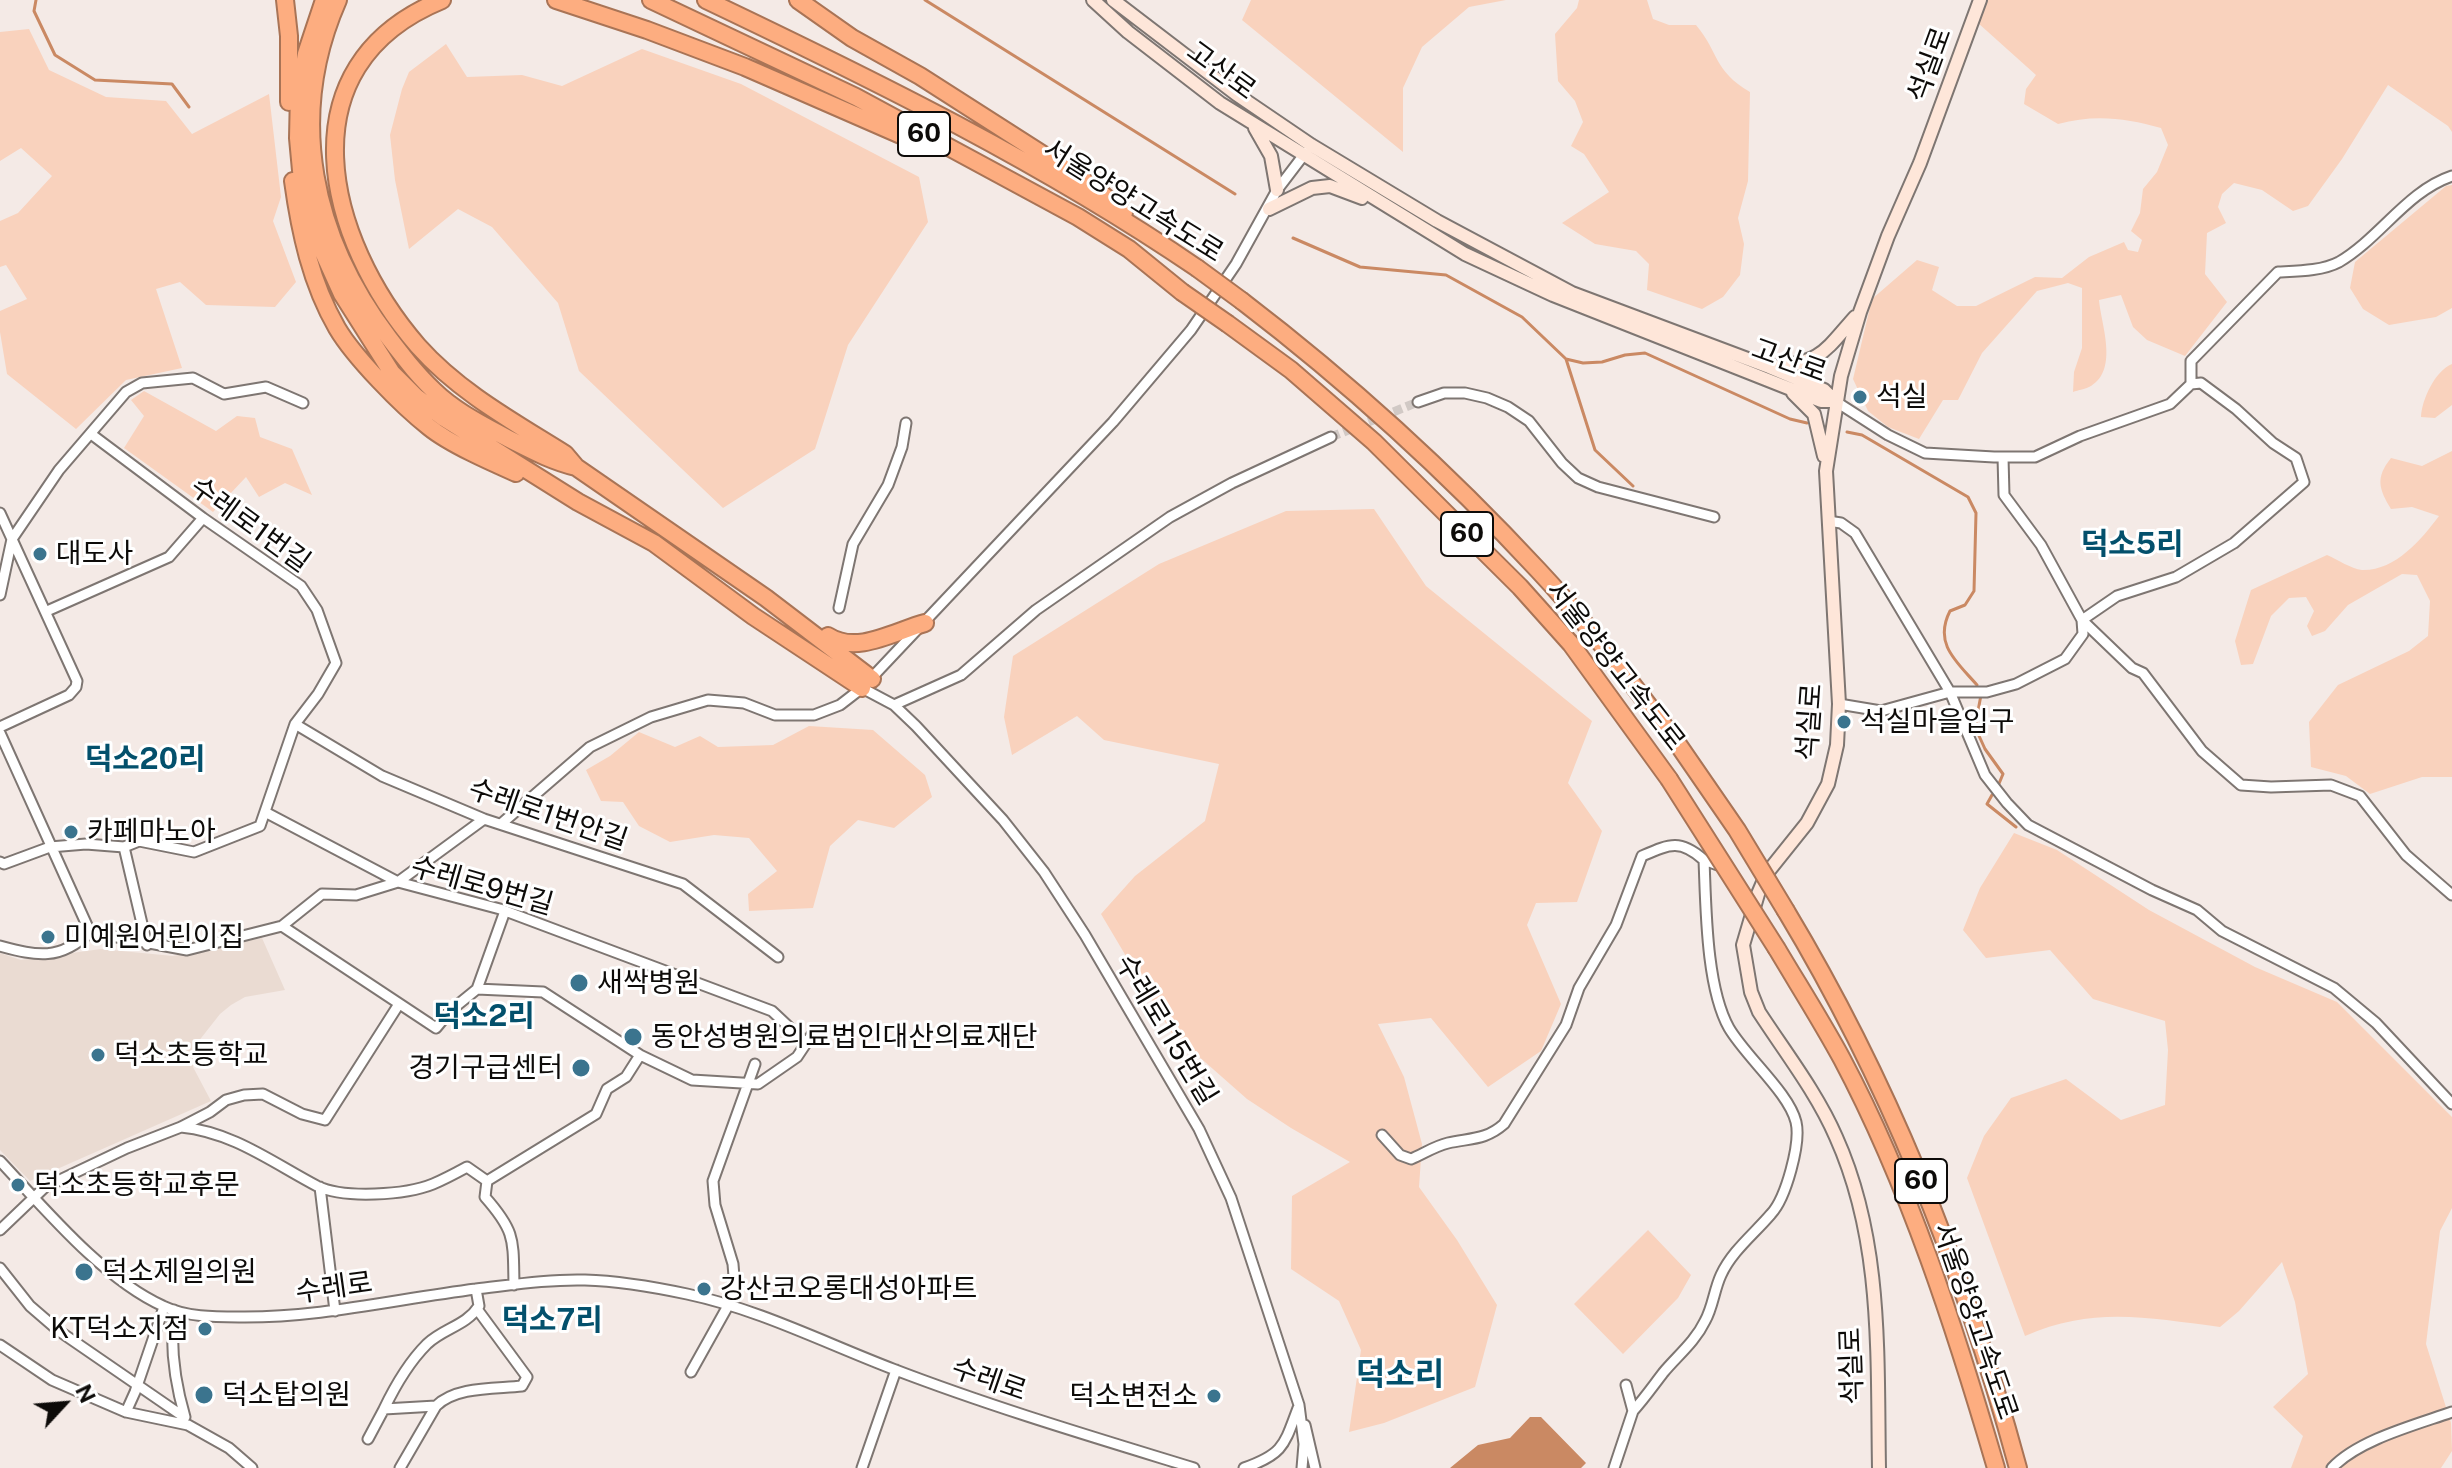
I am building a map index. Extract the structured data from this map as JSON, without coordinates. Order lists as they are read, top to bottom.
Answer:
{
  "streets": {
    "highway": ["60", "서울양양고속도로"],
    "street": [
      "석실로",
      "고산로",
      "수레로1번길",
      "수레로1번안길",
      "수레로9번길",
      "수레로115번길",
      "수레로"
    ]
  },
  "crossings": [
    ["석실로", "고산로"],
    ["수레로1번길", "수레로1번안길"]
  ],
  "districts": [
    "덕소5리",
    "덕소20리",
    "덕소2리",
    "덕소7리",
    "덕소리"
  ],
  "places": [
    "석실",
    "대도사",
    "석실마을입구",
    "카페마노아",
    "미예원어린이집",
    "새싹병원",
    "동안성병원의료법인대산의료재단",
    "덕소초등학교",
    "경기구급센터",
    "덕소초등학교후문",
    "덕소제일의원",
    "강산코오롱대성아파트",
    "KT덕소지점",
    "덕소탑의원",
    "덕소변전소"
  ],
  "north": "top right"
}
